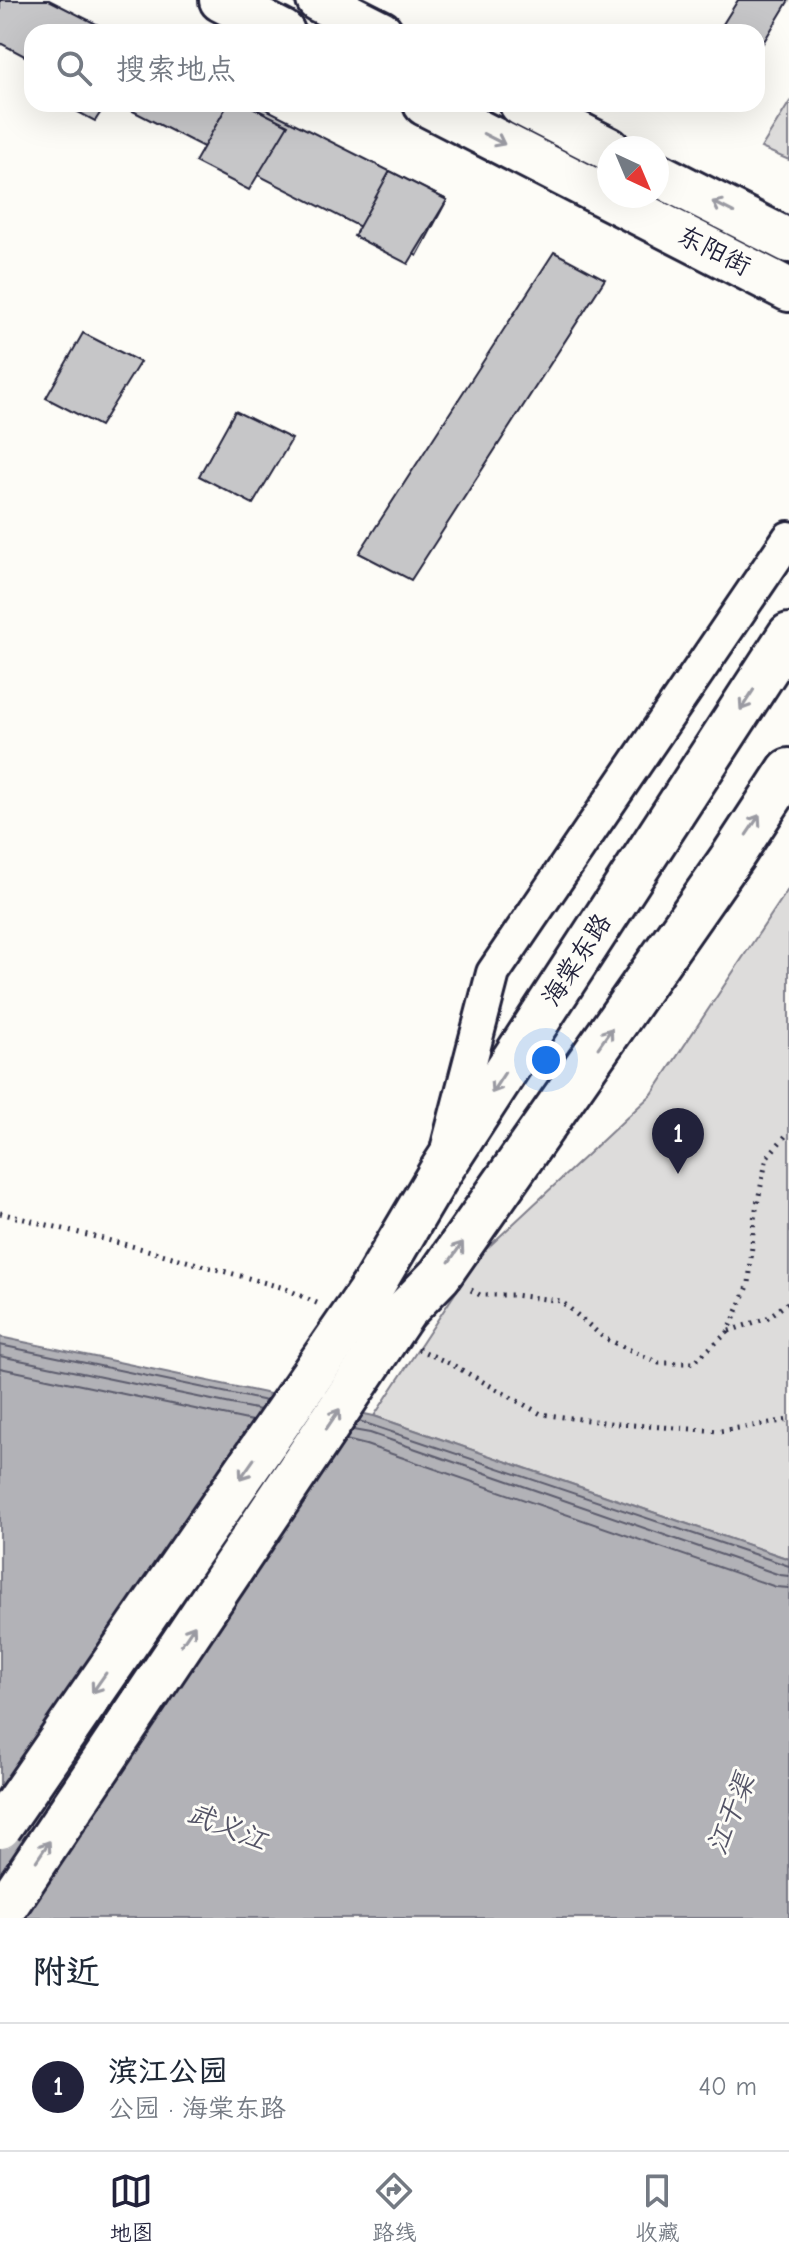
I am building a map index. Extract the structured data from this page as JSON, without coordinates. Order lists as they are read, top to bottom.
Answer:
{
  "streets": {
    "main road": ["东阳街", "海棠东路"]
  },
  "water": ["江干渠", "武义江"],
  "north": "bottom right",
  "page": {
    "search": "搜索地点",
    "pins": "1",
    "heading": "附近",
    "list": [
      {
        "mark": "1",
        "name": "滨江公园",
        "note": "公园 · 海棠东路",
        "value": "40 m"
      }
    ],
    "nav": ["地图", "路线", "收藏"]
  }
}
